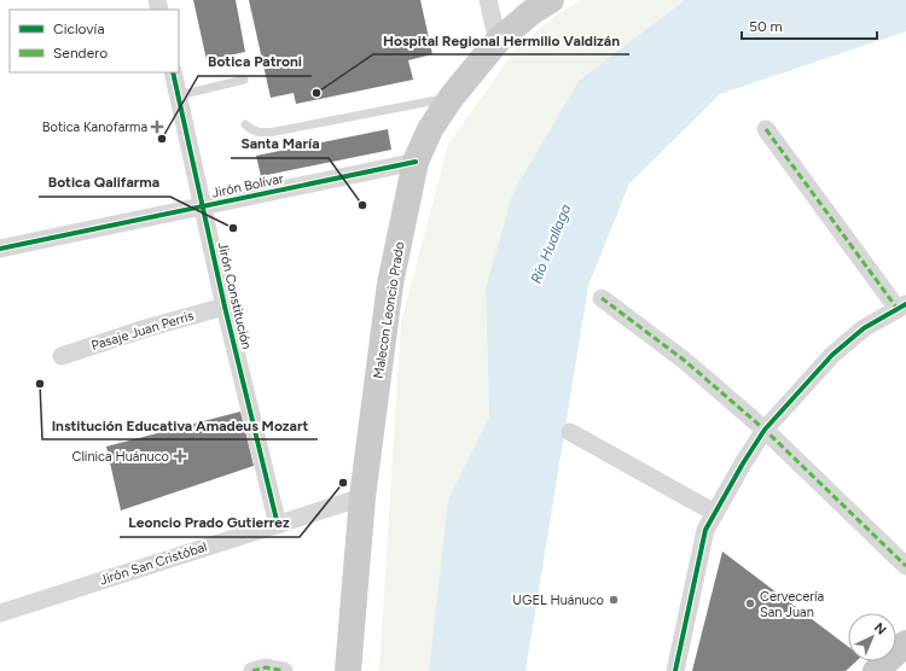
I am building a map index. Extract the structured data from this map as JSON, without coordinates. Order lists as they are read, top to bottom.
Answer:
{
  "streets": {
    "main road": ["Malecon Leoncio Prado"],
    "street": [
      "Jirón Bolívar",
      "Jirón Constitución",
      "Pasaje Juan Perris",
      "Jirón San Cristóbal"
    ]
  },
  "crossings": [
    ["Jirón Bolívar", "Jirón Constitución"],
    ["Jirón Bolívar", "Malecon Leoncio Prado"],
    ["Jirón Constitución", "Pasaje Juan Perris"],
    ["Jirón Constitución", "Jirón San Cristóbal"],
    ["Malecon Leoncio Prado", "Jirón San Cristóbal"]
  ],
  "water": ["Río Huallaga"],
  "places": {
    "other": [
      "Hospital Regional Hermilio Valdizán",
      "Botica Patroni",
      "Santa María",
      "Botica Qalifarma",
      "Institución Educativa Amadeus Mozart",
      "Leoncio Prado Gutierrez",
      "UGEL Huánuco",
      "Cervecería San Juan"
    ],
    "health": ["Botica Kanofarma", "Clinica Huánuco"]
  },
  "legend": ["Ciclovía", "Sendero"],
  "scale_bar": "50 m",
  "north": "top right"
}
